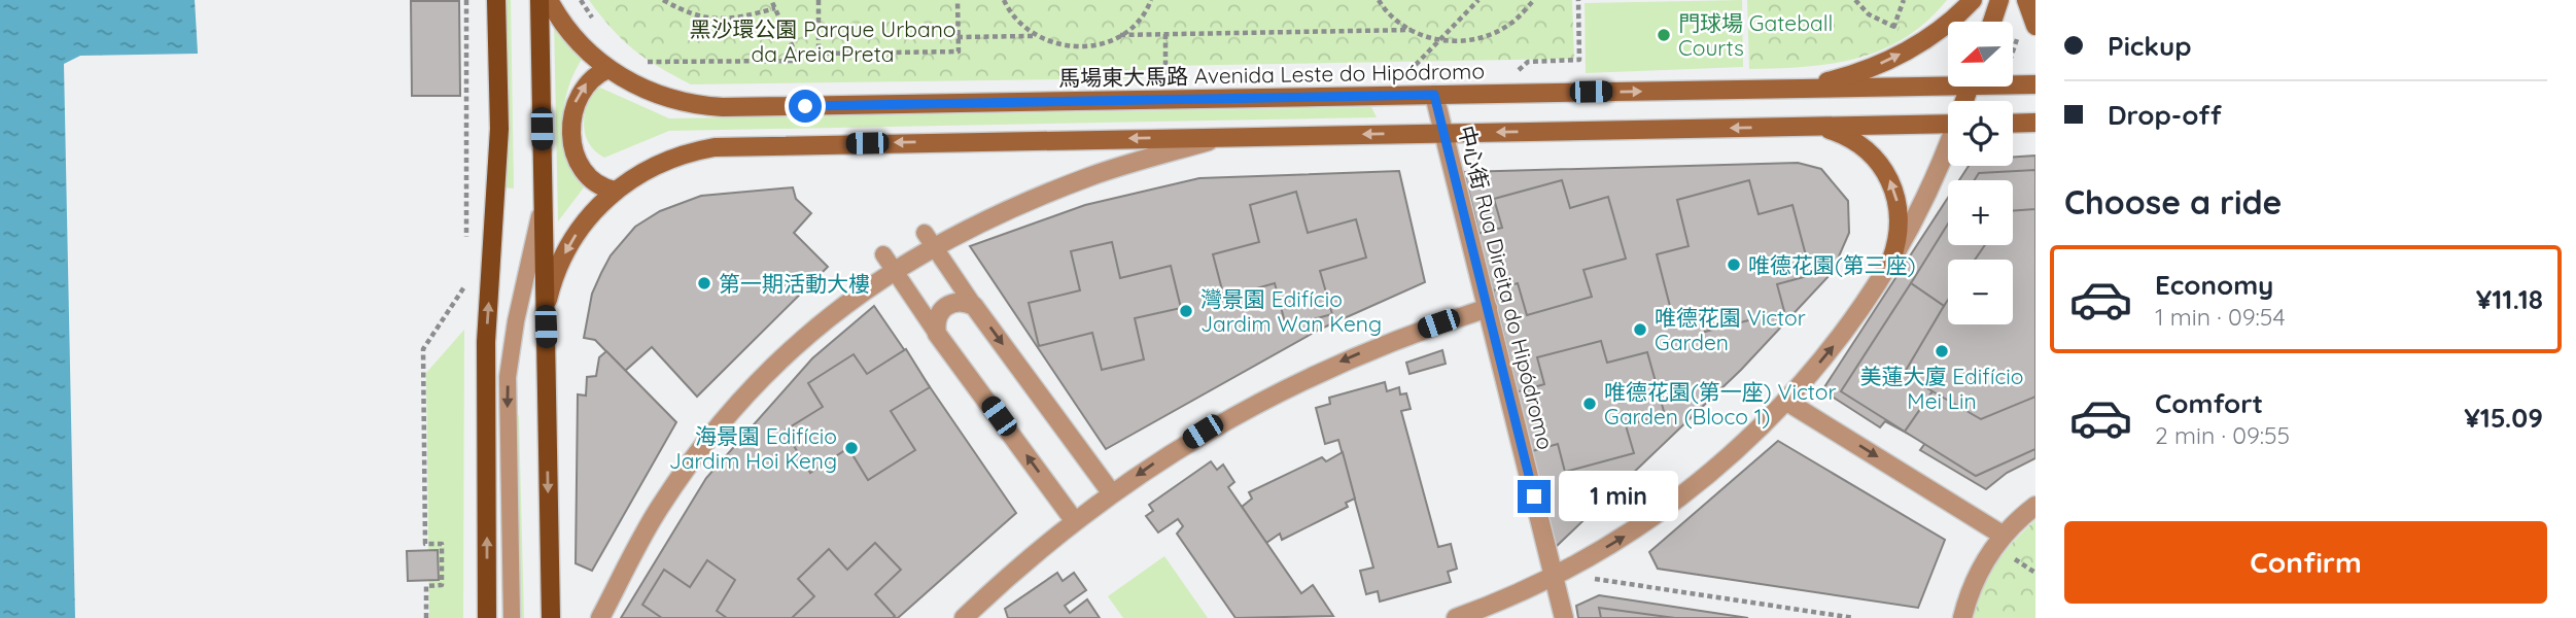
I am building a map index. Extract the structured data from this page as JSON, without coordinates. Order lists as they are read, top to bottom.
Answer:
{
  "streets": {
    "main road": ["馬場東大馬路 Avenida Leste do Hipódromo"],
    "street": ["中心街 Rua Direita do Hipódromo"]
  },
  "crossings": [
    ["馬場東大馬路 Avenida Leste do Hipódromo", "中心街 Rua Direita do Hipódromo"]
  ],
  "parks": ["黑沙環公園 Parque Urbano da Areia Preta"],
  "places": [
    "門球場 Gateball Courts",
    "唯德花園(第三座)",
    "第一期活動大樓",
    "灣景園 Edifício Jardim Wan Keng",
    "唯德花園 Victor Garden",
    "美蓮大廈 Edifício Mei Lin",
    "唯德花園(第一座) Victor Garden (Bloco 1)",
    "海景園 Edifício Jardim Hoi Keng"
  ],
  "north": "left",
  "page": {
    "banner": ["Pickup", "Drop-off"],
    "map_buttons": ["+", "−"],
    "heading": "Choose a ride",
    "list": [
      {
        "name": "Economy",
        "note": "1 min · 09:54",
        "value": "¥11.18"
      },
      {
        "name": "Comfort",
        "note": "2 min · 09:55",
        "value": "¥15.09"
      }
    ],
    "bubble": "1 min",
    "buttons": "Confirm"
  }
}
